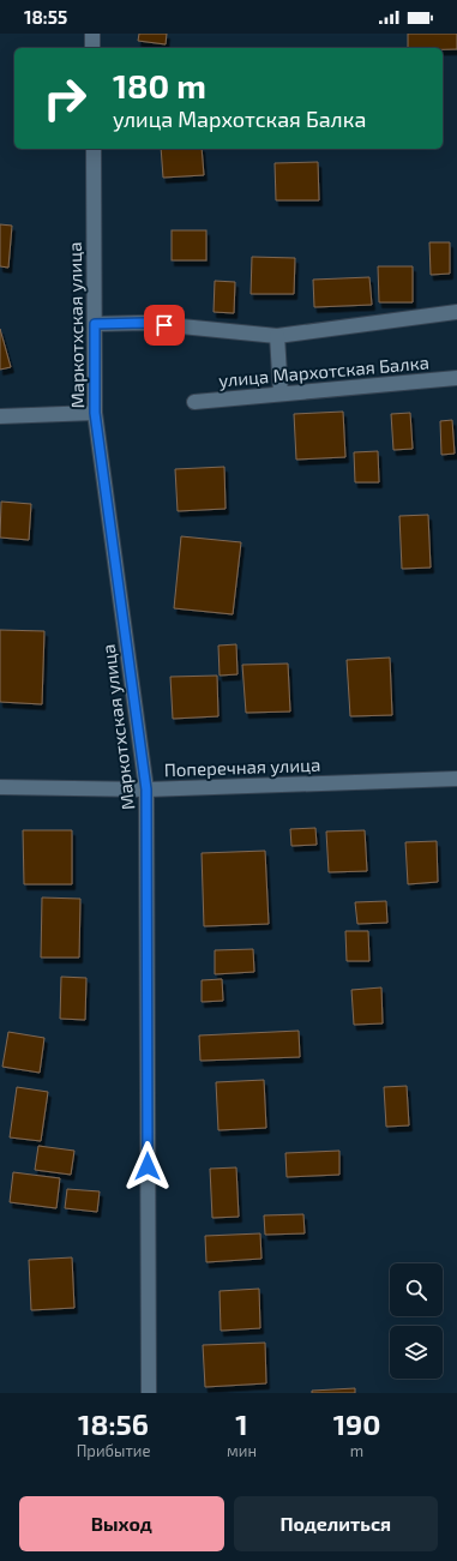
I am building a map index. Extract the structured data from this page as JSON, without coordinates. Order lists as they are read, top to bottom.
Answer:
{
  "streets": {
    "street": ["Маркотхская улица", "улица Мархотская Балка", "Поперечная улица"]
  },
  "crossings": [
    ["Маркотхская улица", "Поперечная улица"]
  ],
  "page": {
    "status": "18:55",
    "turn": ["180 m", "улица Мархотская Балка"],
    "eta": [
      "18:56",
      "Прибытие",
      "1",
      "мин",
      "190",
      "m"
    ],
    "buttons": ["Выход", "Поделиться"]
  }
}
